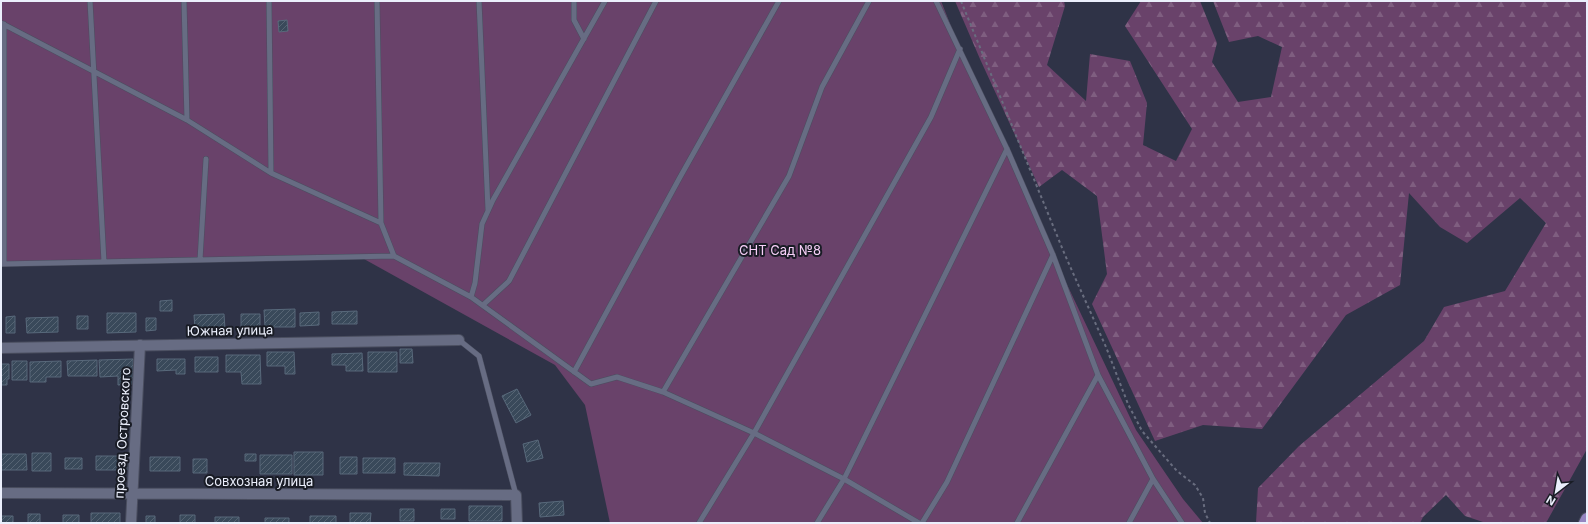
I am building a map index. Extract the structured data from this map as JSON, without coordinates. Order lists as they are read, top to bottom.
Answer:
{
  "streets": {
    "street": ["Южная улица", "проезд Островского", "Совхозная улица"]
  },
  "crossings": [
    ["Южная улица", "проезд Островского"],
    ["проезд Островского", "Совхозная улица"]
  ],
  "parks": ["СНТ Сад №8"],
  "north": "bottom left"
}
